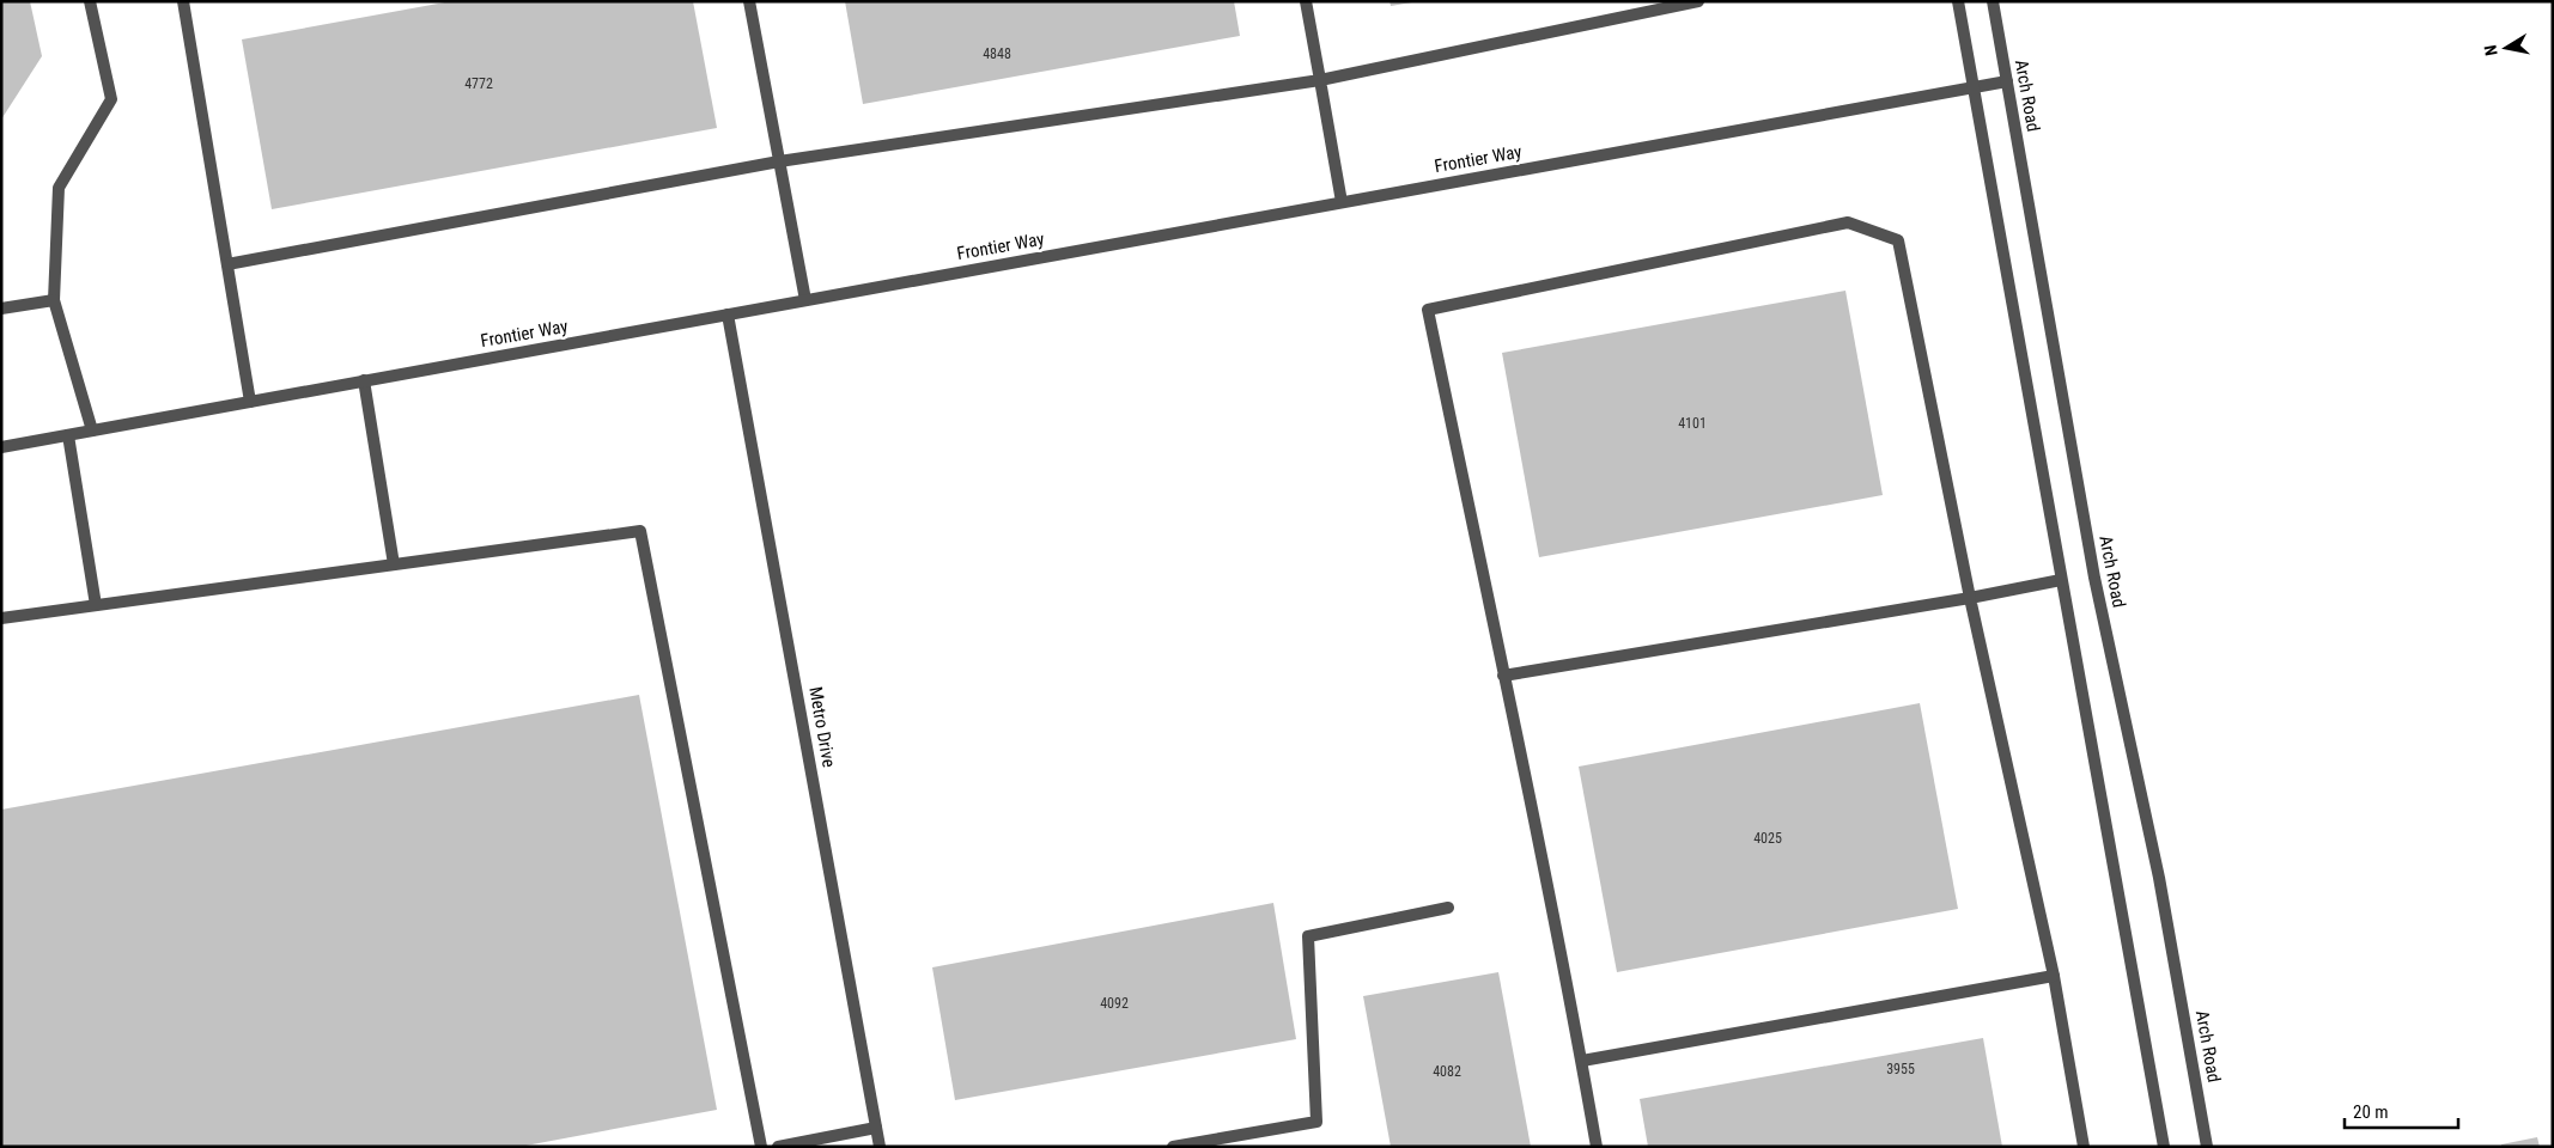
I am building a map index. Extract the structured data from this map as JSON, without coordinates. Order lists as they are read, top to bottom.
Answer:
{
  "streets": {
    "street": ["Arch Road", "Frontier Way", "Metro Drive"]
  },
  "crossings": [
    ["Arch Road", "Frontier Way"],
    ["Frontier Way", "Metro Drive"]
  ],
  "house_numbers": [
    "4848",
    "4772",
    "4101",
    "4025",
    "4092",
    "3955",
    "4082"
  ],
  "scale_bar": "20 m",
  "north": "left"
}
